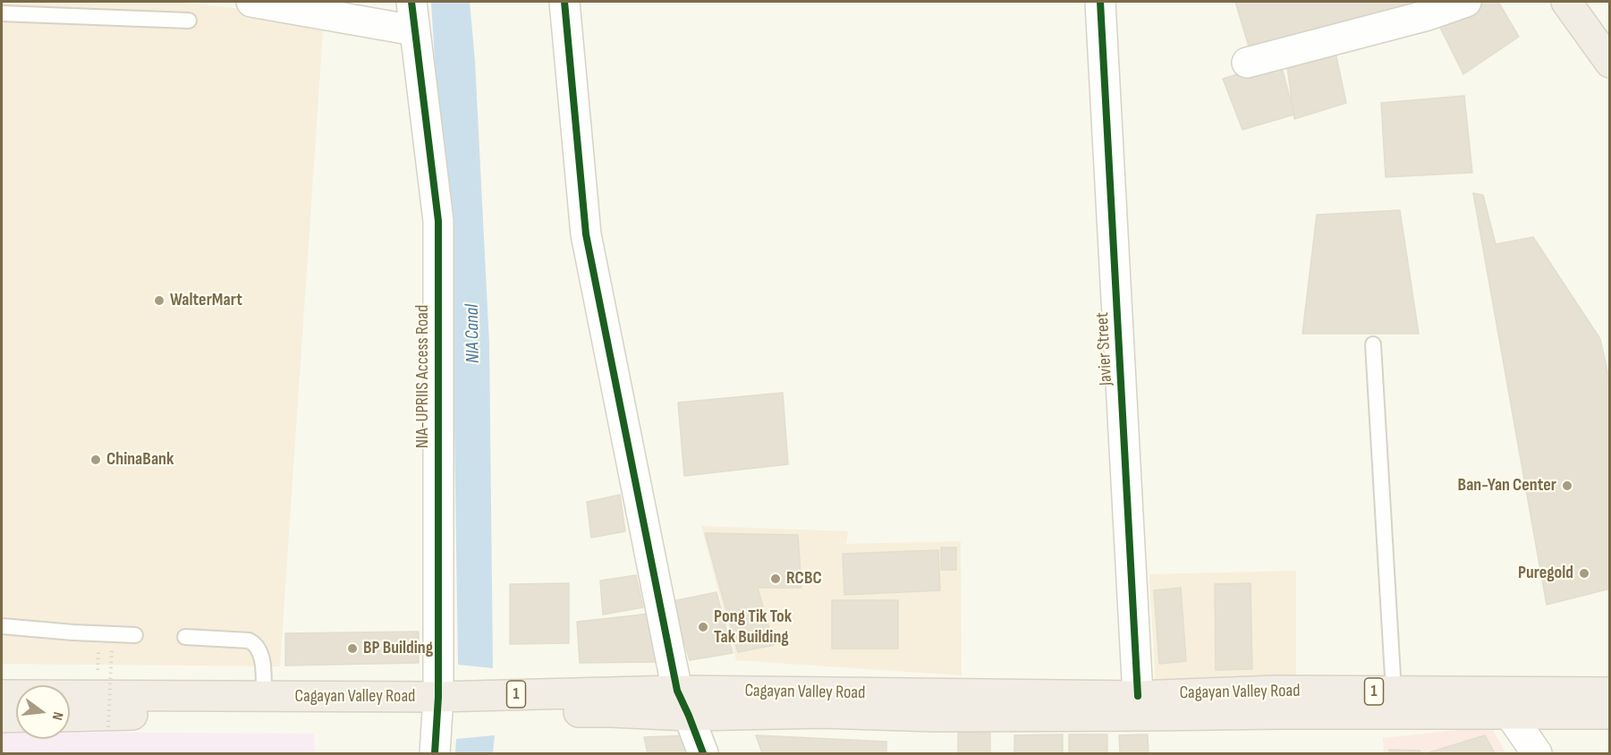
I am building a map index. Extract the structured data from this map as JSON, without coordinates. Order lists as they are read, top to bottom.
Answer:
{
  "streets": {
    "highway": ["1", "Cagayan Valley Road"],
    "street": ["Javier Street", "NIA-UPRIIS Access Road"]
  },
  "crossings": [
    ["Javier Street", "Cagayan Valley Road"],
    ["NIA-UPRIIS Access Road", "Cagayan Valley Road"]
  ],
  "water": ["NIA Canal"],
  "places": [
    "WalterMart",
    "ChinaBank",
    "Ban-Yan Center",
    "Puregold",
    "RCBC",
    "Pong Tik Tok Tak Building",
    "BP Building"
  ],
  "north": "right"
}
